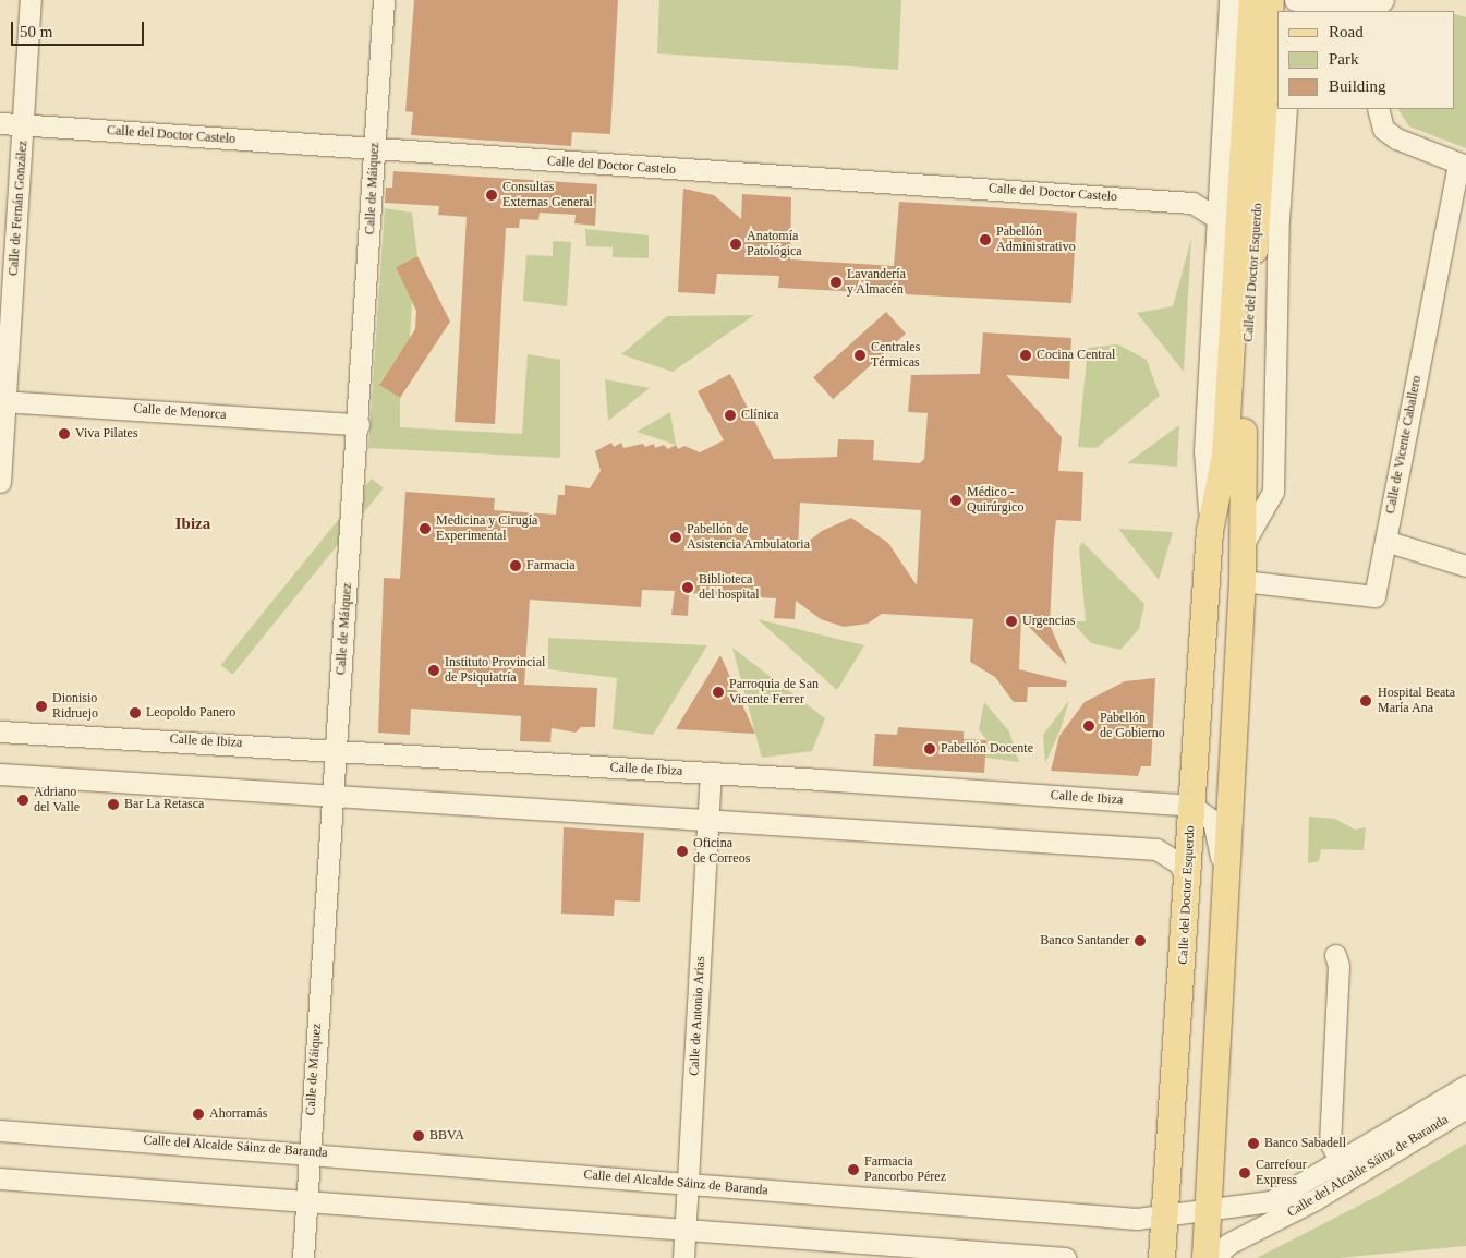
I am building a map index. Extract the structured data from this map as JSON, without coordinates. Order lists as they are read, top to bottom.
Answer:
{
  "streets": {
    "main road": ["Calle del Doctor Esquerdo"],
    "street": [
      "Calle del Doctor Castelo",
      "Calle de Máiquez",
      "Calle de Fernán González",
      "Calle de Menorca",
      "Calle de Vicente Caballero",
      "Calle de Ibiza",
      "Calle de Antonio Arias",
      "Calle del Alcalde Sáinz de Baranda"
    ]
  },
  "crossings": [
    ["Calle del Doctor Castelo", "Calle de Máiquez"],
    ["Calle del Doctor Castelo", "Calle de Fernán González"],
    ["Calle del Doctor Castelo", "Calle del Doctor Esquerdo"],
    ["Calle de Máiquez", "Calle de Menorca"],
    ["Calle de Máiquez", "Calle de Ibiza"],
    ["Calle de Máiquez", "Calle del Alcalde Sáinz de Baranda"],
    ["Calle de Fernán González", "Calle de Menorca"],
    ["Calle del Doctor Esquerdo", "Calle de Vicente Caballero"],
    ["Calle del Doctor Esquerdo", "Calle de Ibiza"],
    ["Calle del Doctor Esquerdo", "Calle del Alcalde Sáinz de Baranda"],
    ["Calle de Ibiza", "Calle de Antonio Arias"],
    ["Calle de Antonio Arias", "Calle del Alcalde Sáinz de Baranda"]
  ],
  "districts": ["Ibiza"],
  "places": [
    "Consultas Externas General",
    "Pabellón Administrativo",
    "Anatomía Patológica",
    "Lavandería y Almacén",
    "Centrales Térmicas",
    "Cocina Central",
    "Clínica",
    "Viva Pilates",
    "Médico - Quirúrgico",
    "Medicina y Cirugía Experimental",
    "Pabellón de Asistencia Ambulatoria",
    "Farmacia",
    "Biblioteca del hospital",
    "Urgencias",
    "Instituto Provincial de Psiquiatría",
    "Parroquia de San Vicente Ferrer",
    "Hospital Beata María Ana",
    "Dionisio Ridruejo",
    "Leopoldo Panero",
    "Pabellón de Gobierno",
    "Pabellón Docente",
    "Adriano del Valle",
    "Bar La Retasca",
    "Oficina de Correos",
    "Banco Santander",
    "Ahorramás",
    "BBVA",
    "Banco Sabadell",
    "Farmacia Pancorbo Pérez",
    "Carrefour Express"
  ],
  "legend": ["Road", "Park", "Building"],
  "scale_bar": "50 m"
}
